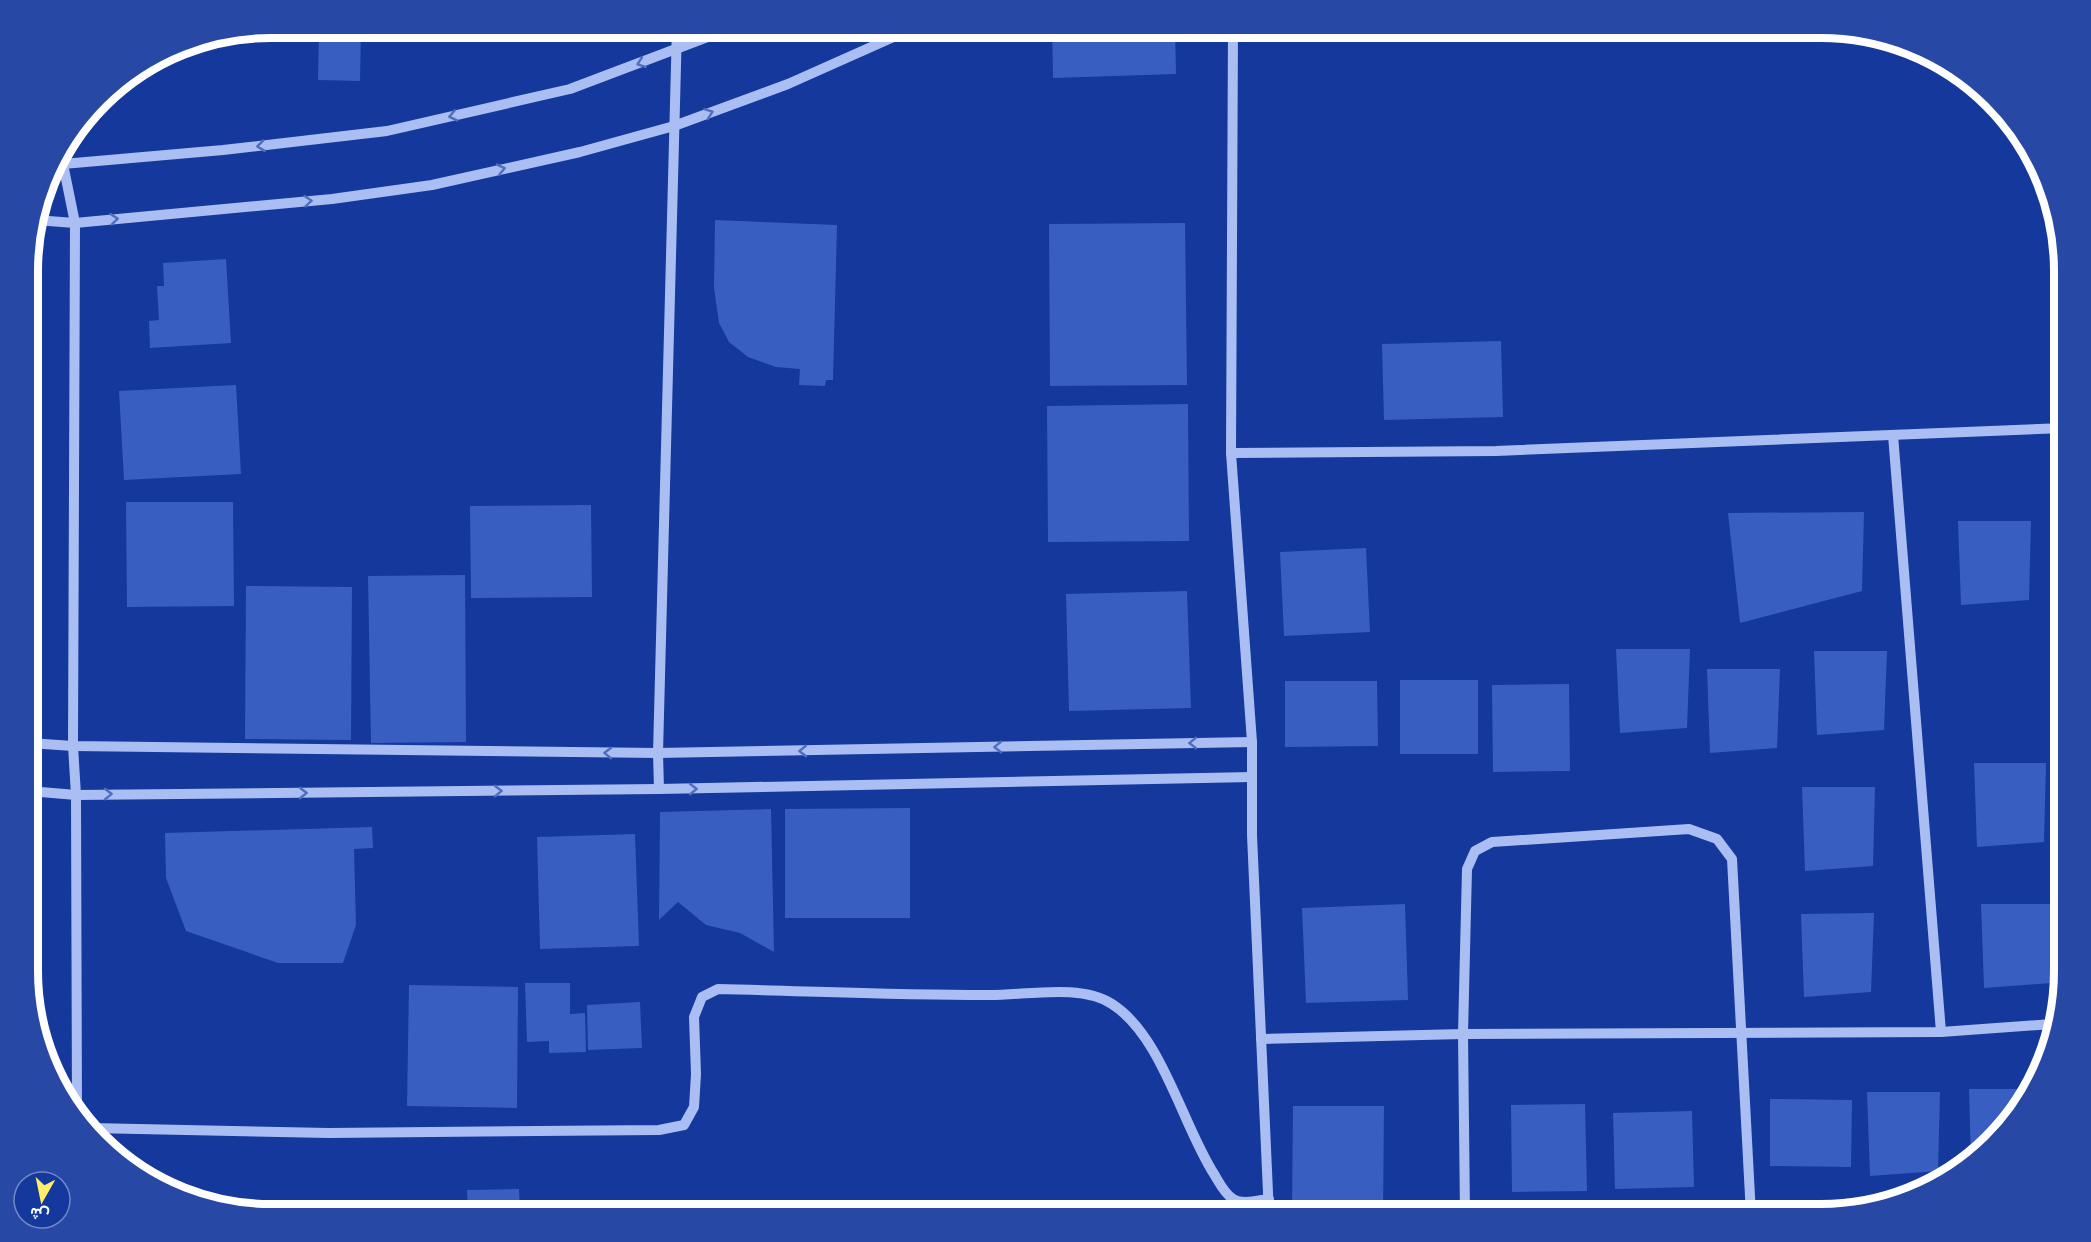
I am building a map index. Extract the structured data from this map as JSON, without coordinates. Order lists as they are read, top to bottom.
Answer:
{
  "north": "bottom"
}
